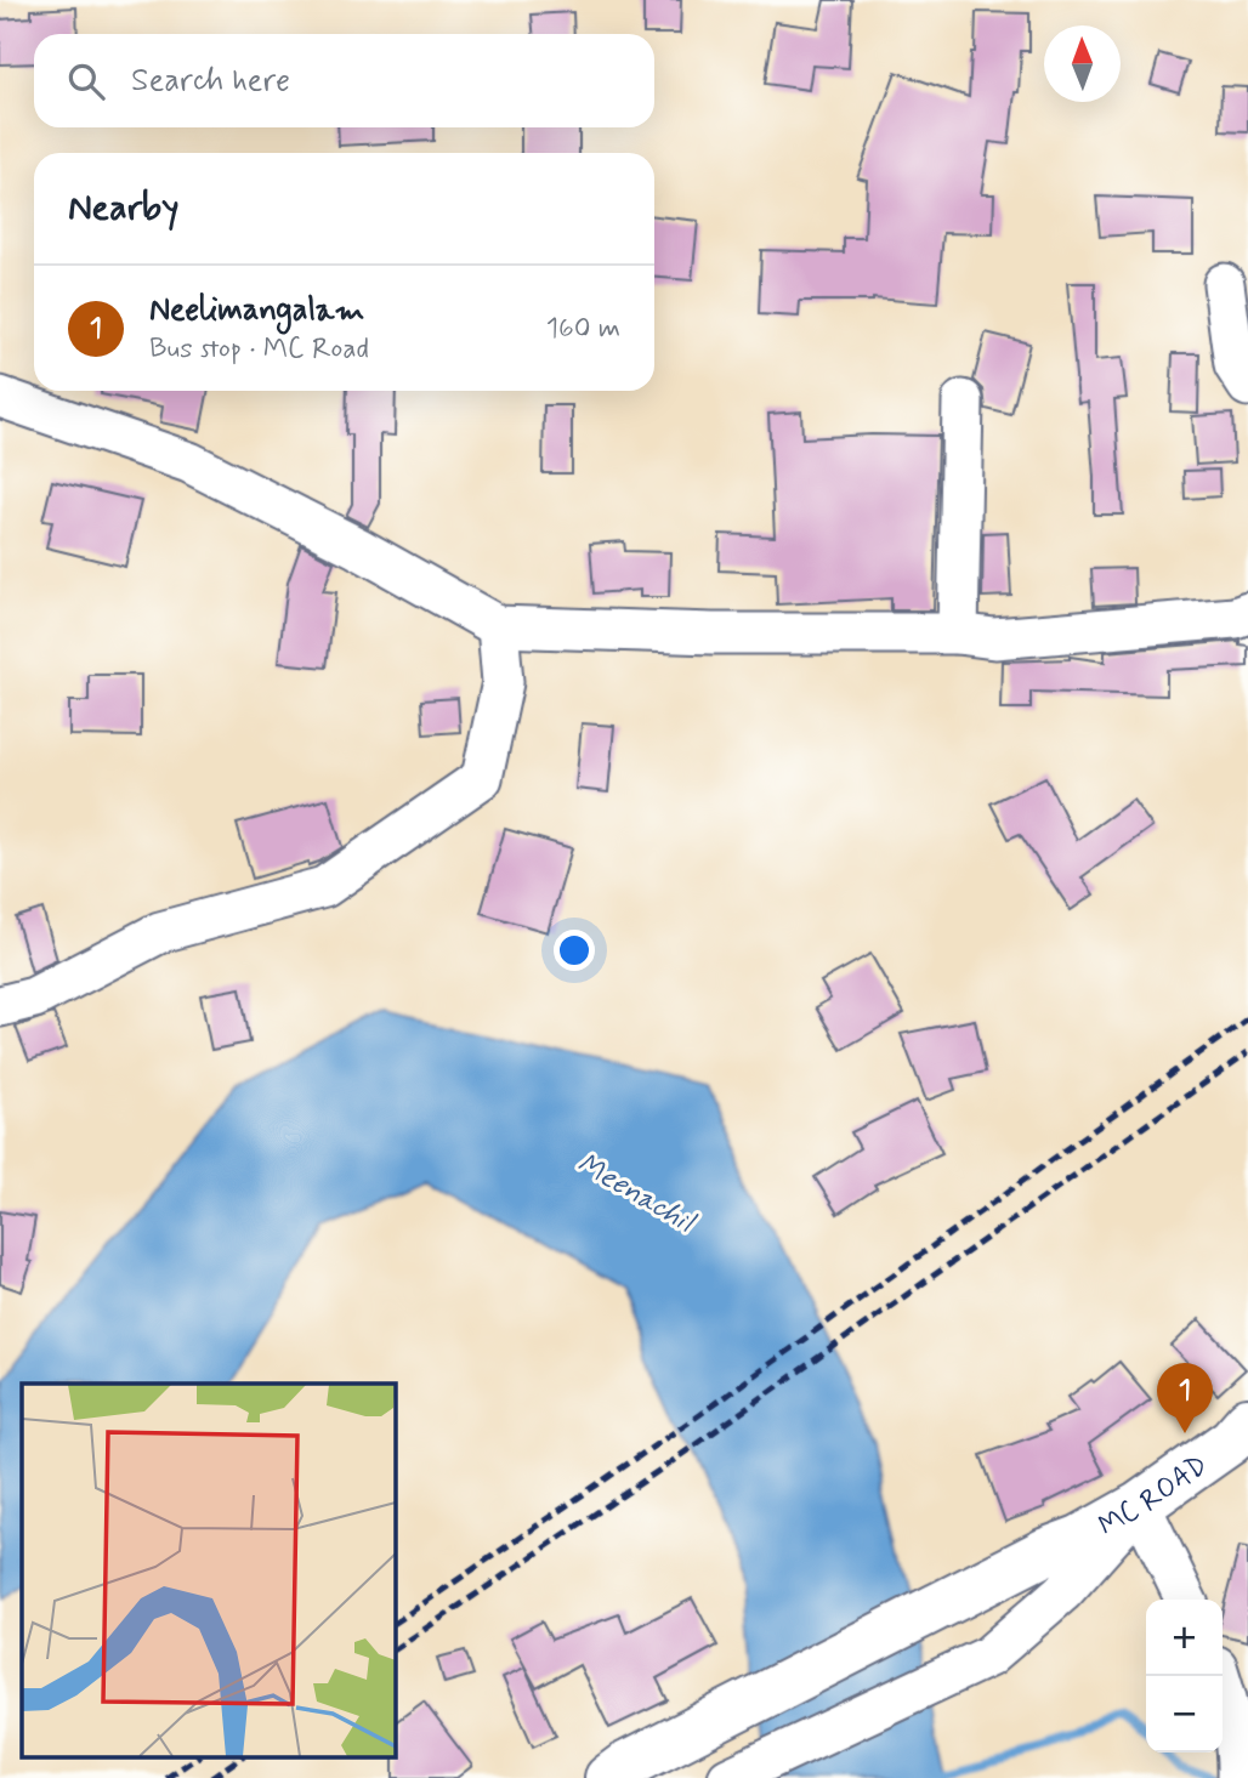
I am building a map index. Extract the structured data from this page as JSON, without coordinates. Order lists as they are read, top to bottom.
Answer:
{
  "streets": {
    "main road": ["MC ROAD"]
  },
  "water": ["Meenachil"],
  "north": "top",
  "page": {
    "search": "Search here",
    "heading": "Nearby",
    "list": [
      {
        "mark": "1",
        "name": "Neelimangalam",
        "note": "Bus stop · MC Road",
        "value": "160 m"
      }
    ],
    "pins": "1",
    "map_buttons": ["+", "−"]
  }
}
